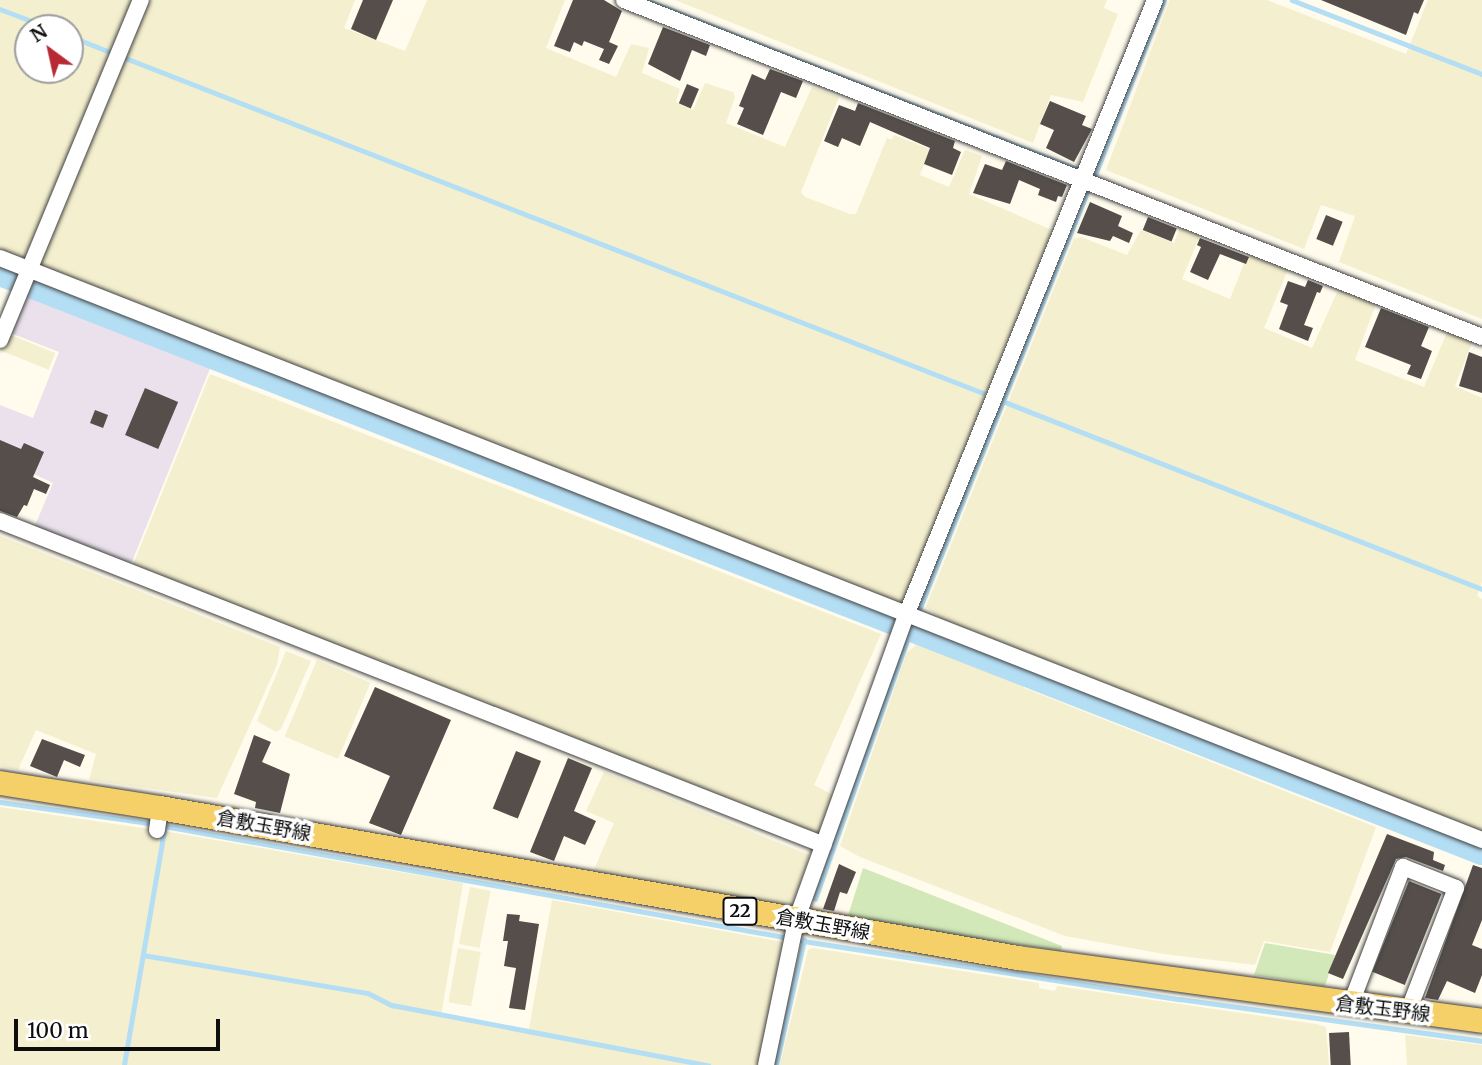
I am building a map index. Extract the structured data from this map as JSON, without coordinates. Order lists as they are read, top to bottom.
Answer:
{
  "streets": {
    "main road": ["倉敷玉野線", "22"]
  },
  "scale_bar": "100 m",
  "north": "top left"
}
